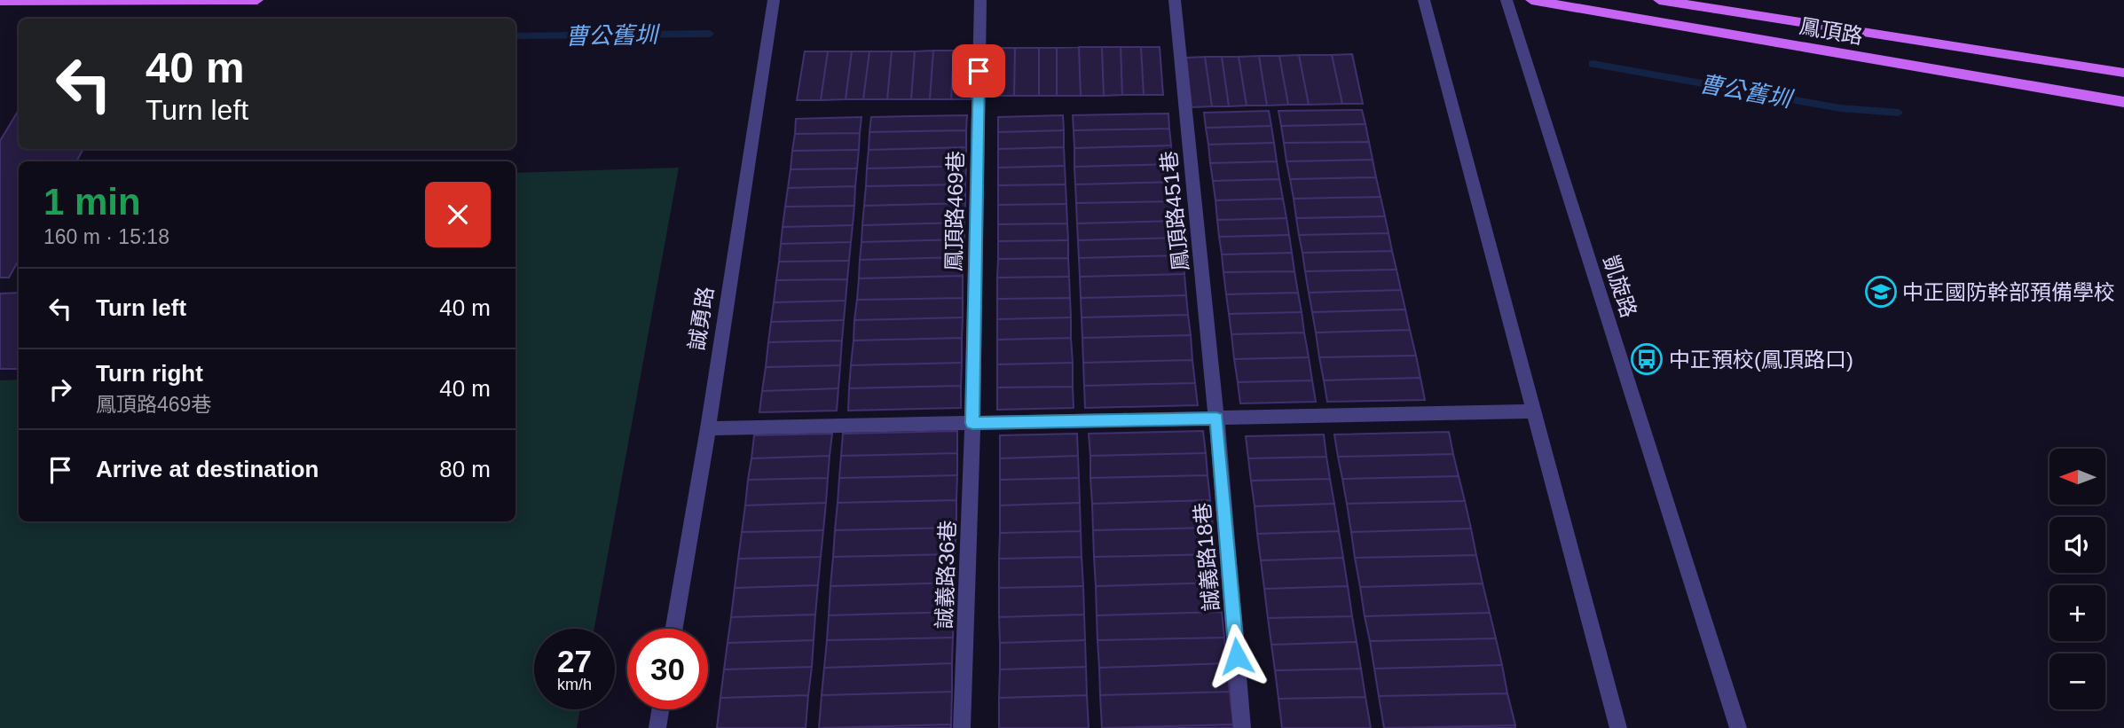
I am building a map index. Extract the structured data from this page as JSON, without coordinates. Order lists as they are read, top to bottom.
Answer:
{
  "streets": {
    "main road": ["鳳頂路"],
    "street": [
      "鳳頂路469巷",
      "鳳頂路451巷",
      "凱旋路",
      "誠勇路",
      "誠義路18巷",
      "誠義路36巷"
    ]
  },
  "crossings": [
    ["鳳頂路469巷", "誠義路36巷"],
    ["鳳頂路451巷", "誠義路18巷"]
  ],
  "water": ["曹公舊圳"],
  "places": {
    "school or university": ["中正國防幹部預備學校"],
    "bus stop": ["中正預校(鳳頂路口)"]
  },
  "north": "left",
  "page": {
    "turn": ["40 m", "Turn left"],
    "heading": ["1 min", "160 m · 15:18"],
    "list": [
      {
        "name": "Turn left",
        "value": "40 m"
      },
      {
        "name": "Turn right",
        "note": "鳳頂路469巷",
        "value": "40 m"
      },
      {
        "name": "Arrive at destination",
        "value": "80 m"
      }
    ],
    "map_buttons": ["+", "−"],
    "speed": "27 km/h",
    "limit": "30"
  }
}
